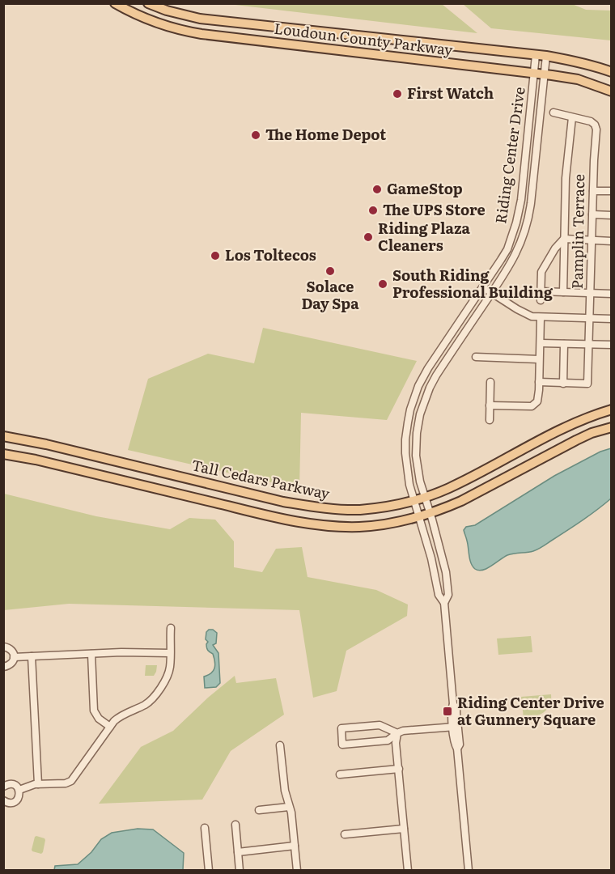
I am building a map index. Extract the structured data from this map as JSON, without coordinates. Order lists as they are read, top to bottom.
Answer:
{
  "streets": {
    "main road": ["Loudoun County Parkway", "Tall Cedars Parkway"],
    "street": ["Riding Center Drive", "Pamplin Terrace"]
  },
  "crossings": [
    ["Loudoun County Parkway", "Riding Center Drive"],
    ["Riding Center Drive", "Tall Cedars Parkway"]
  ],
  "places": {
    "other": [
      "First Watch",
      "The Home Depot",
      "GameStop",
      "The UPS Store",
      "Riding Plaza Cleaners",
      "Los Toltecos",
      "Solace Day Spa",
      "South Riding Professional Building"
    ],
    "transit": ["Riding Center Drive at Gunnery Square"]
  }
}
